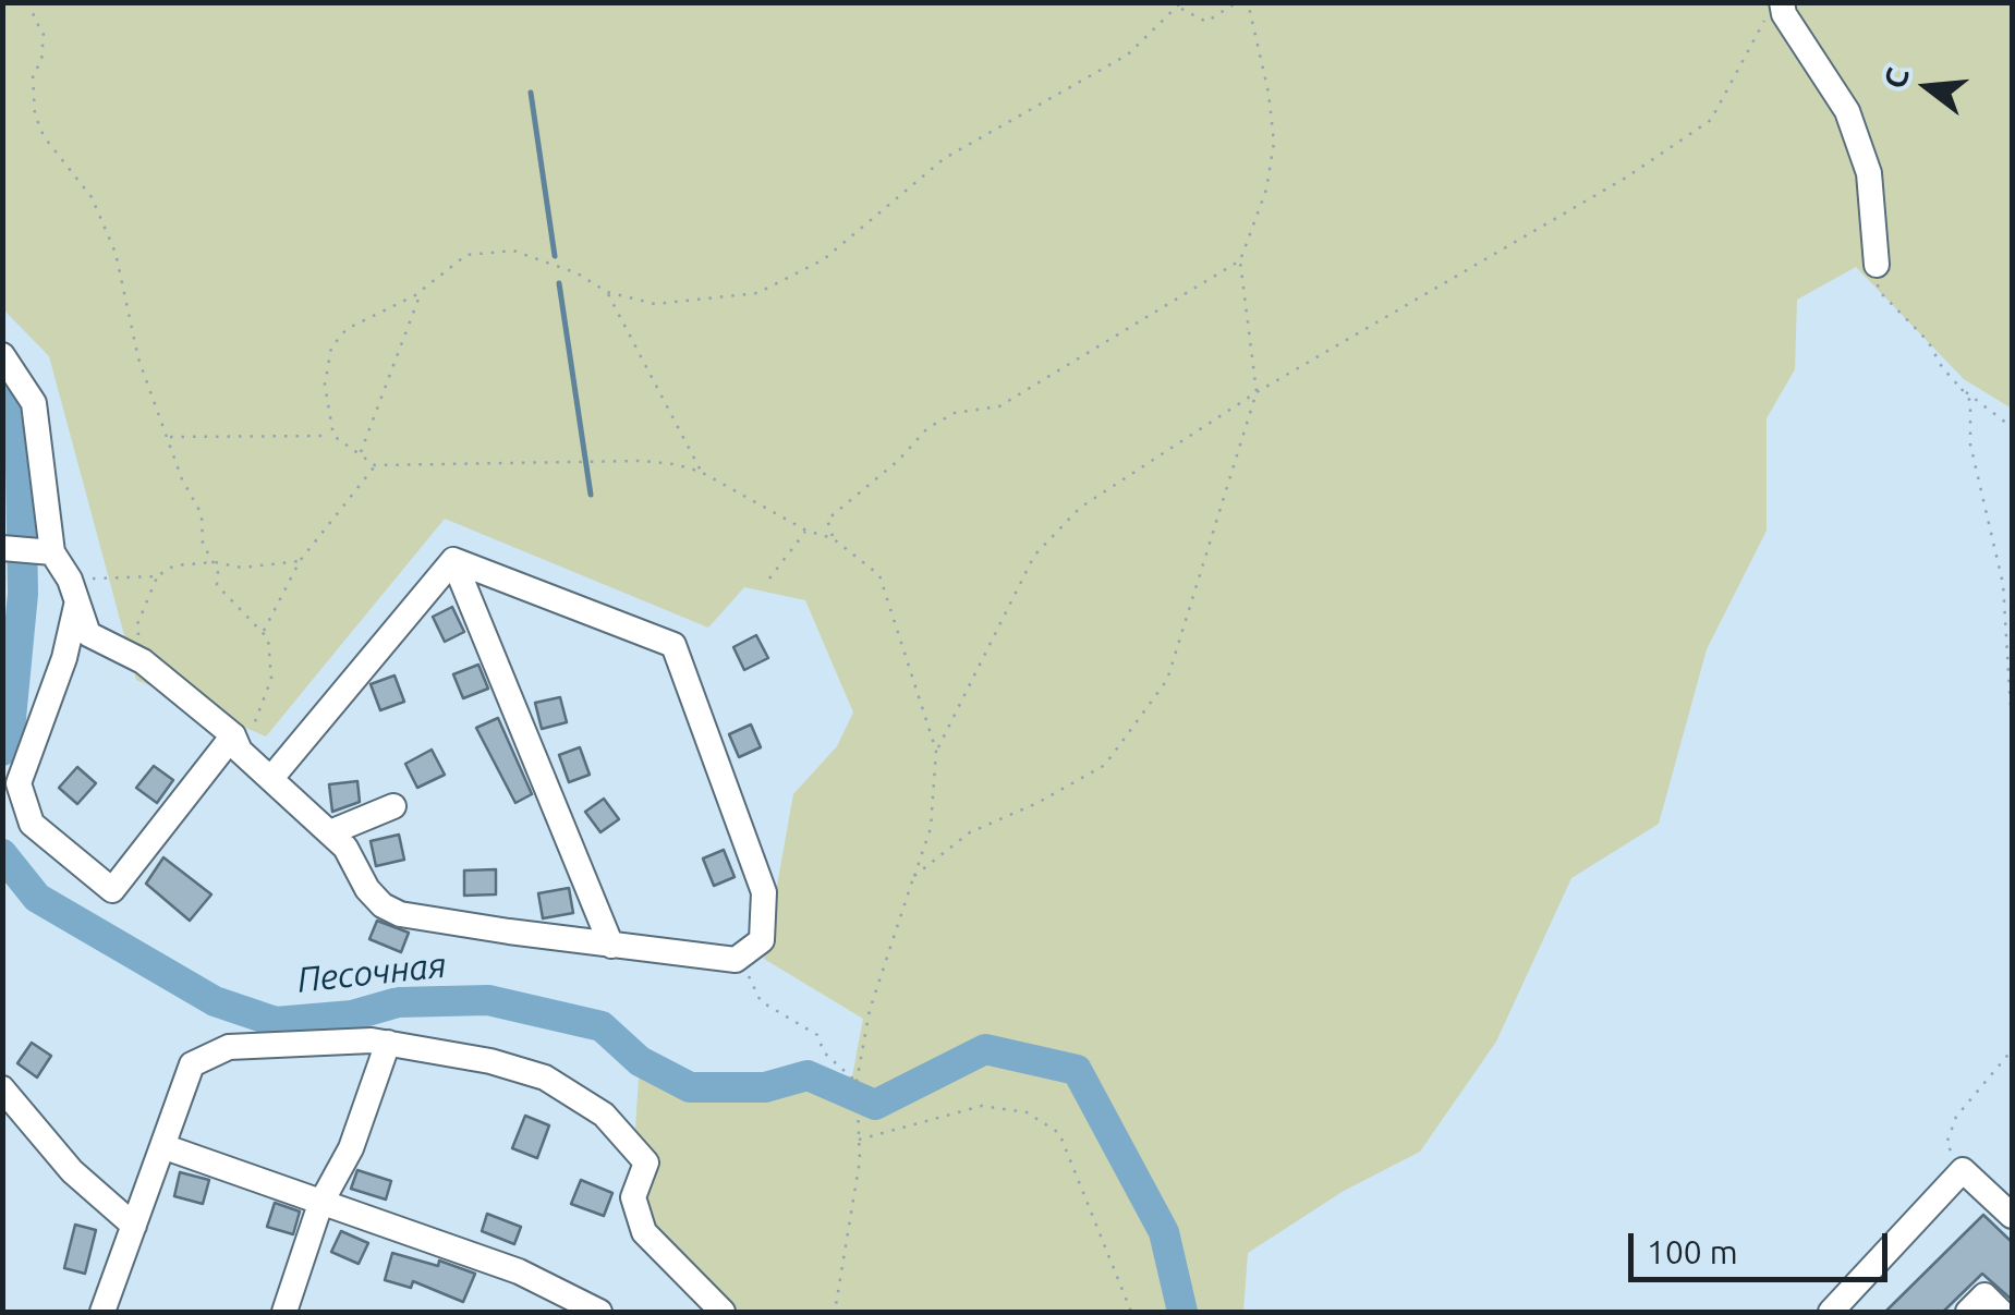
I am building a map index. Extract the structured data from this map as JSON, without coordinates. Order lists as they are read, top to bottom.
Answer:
{
  "water": ["Песочная"],
  "scale_bar": "100 m",
  "north": "left"
}
